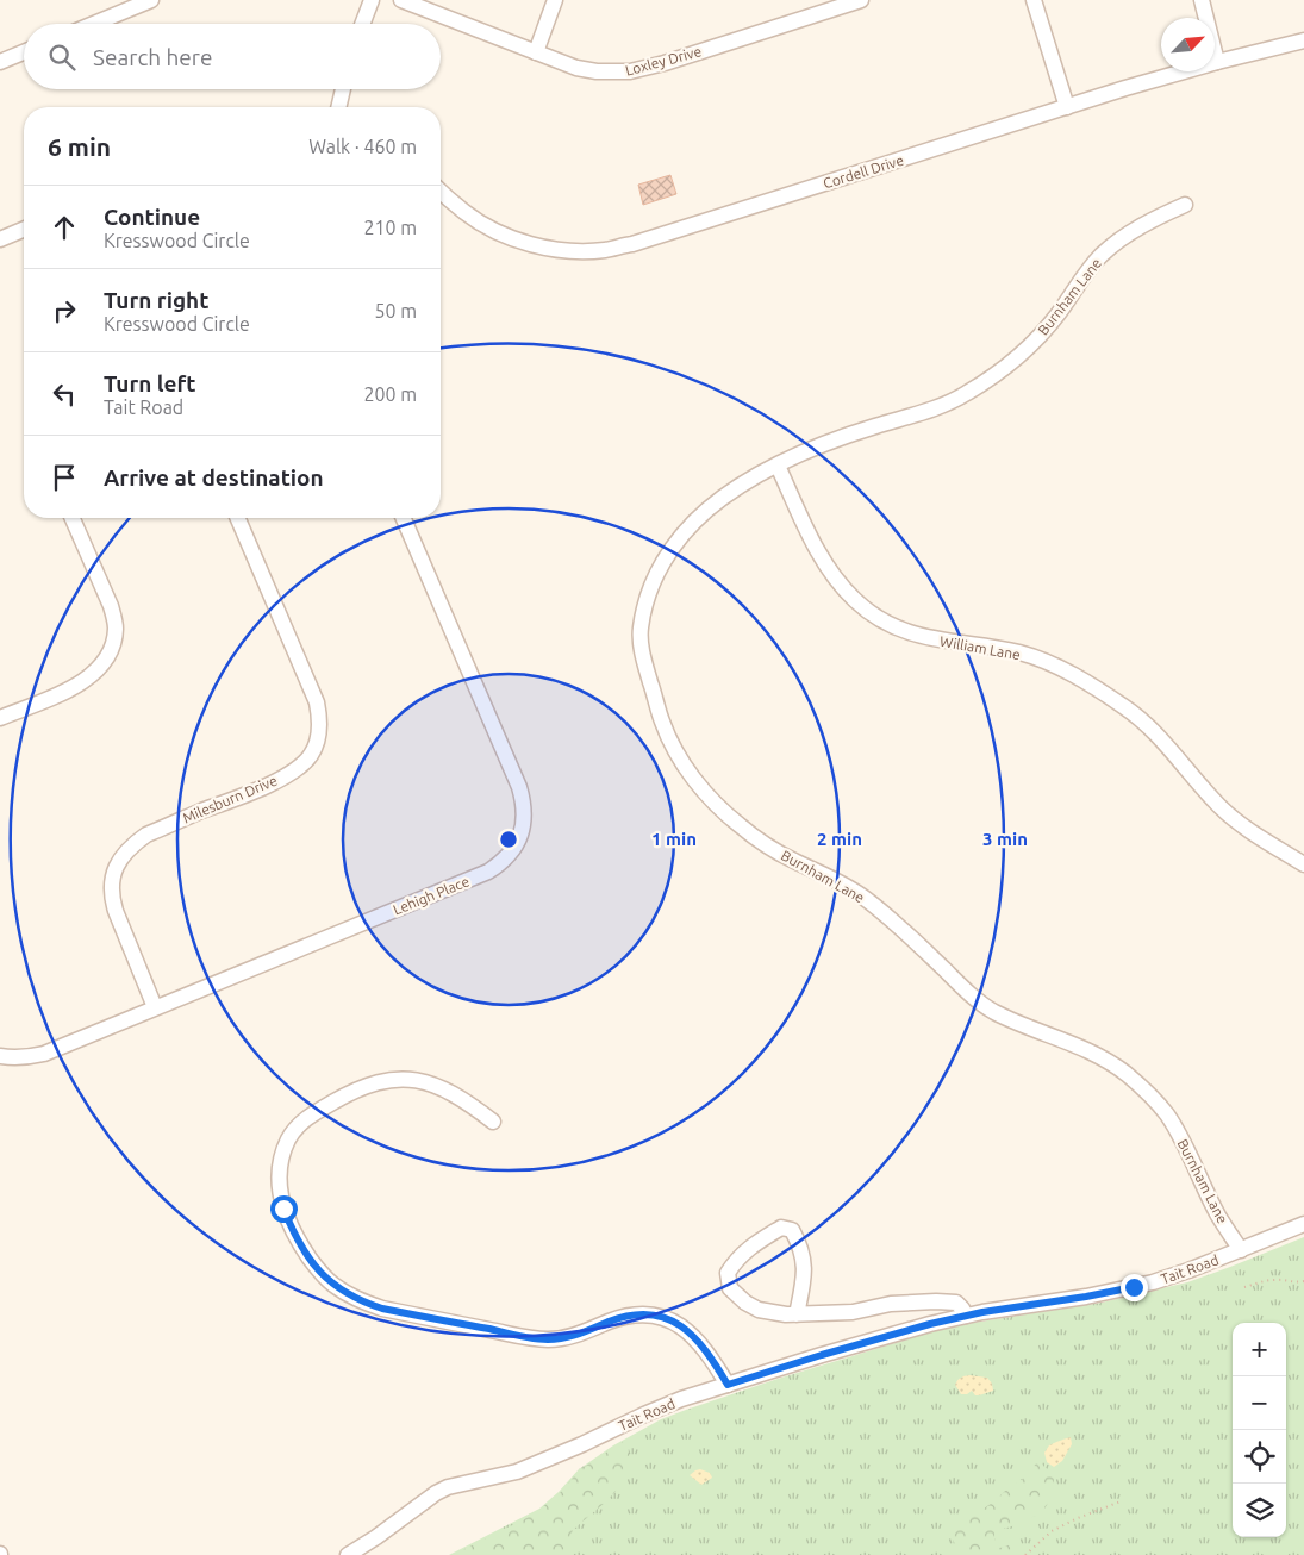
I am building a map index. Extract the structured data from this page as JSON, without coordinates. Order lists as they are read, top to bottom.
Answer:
{
  "streets": {
    "street": [
      "Loxley Drive",
      "Cordell Drive",
      "Burnham Lane",
      "William Lane",
      "Milesburn Drive",
      "Lehigh Place",
      "Tait Road"
    ]
  },
  "crossings": [
    ["Burnham Lane", "William Lane"],
    ["Burnham Lane", "Tait Road"],
    ["Milesburn Drive", "Lehigh Place"]
  ],
  "north": "top right",
  "page": {
    "search": "Search here",
    "heading": ["6 min", "Walk · 460 m"],
    "list": [
      ["Continue", "Kresswood Circle", "210 m"],
      ["Turn right", "Kresswood Circle", "50 m"],
      ["Turn left", "Tait Road", "200 m"],
      "Arrive at destination"
    ],
    "map_buttons": ["+", "−"]
  },
  "rings": ["1 min", "2 min", "3 min"]
}
